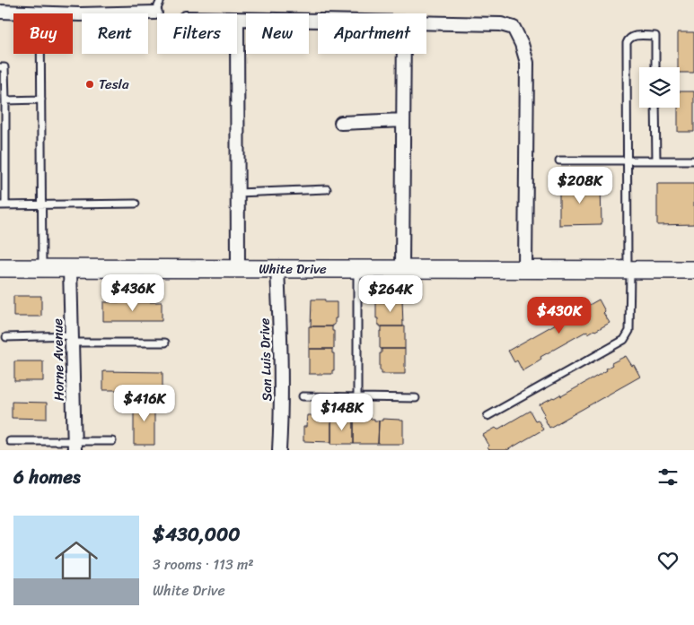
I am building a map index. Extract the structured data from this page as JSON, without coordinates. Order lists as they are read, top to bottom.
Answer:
{
  "streets": {
    "street": ["White Drive", "Horne Avenue", "San Luis Drive"]
  },
  "crossings": [
    ["White Drive", "Horne Avenue"],
    ["White Drive", "San Luis Drive"]
  ],
  "places": ["Tesla"],
  "page": {
    "chip": [
      "Buy",
      "Rent",
      "Filters",
      "New",
      "Apartment"
    ],
    "price": [
      "$208K",
      "$436K",
      "$264K",
      "$430K",
      "$416K",
      "$148K"
    ],
    "heading": "6 homes",
    "list": [
      {
        "name": "$430,000",
        "note": "3 rooms · 113 m² · White Drive"
      }
    ]
  }
}
